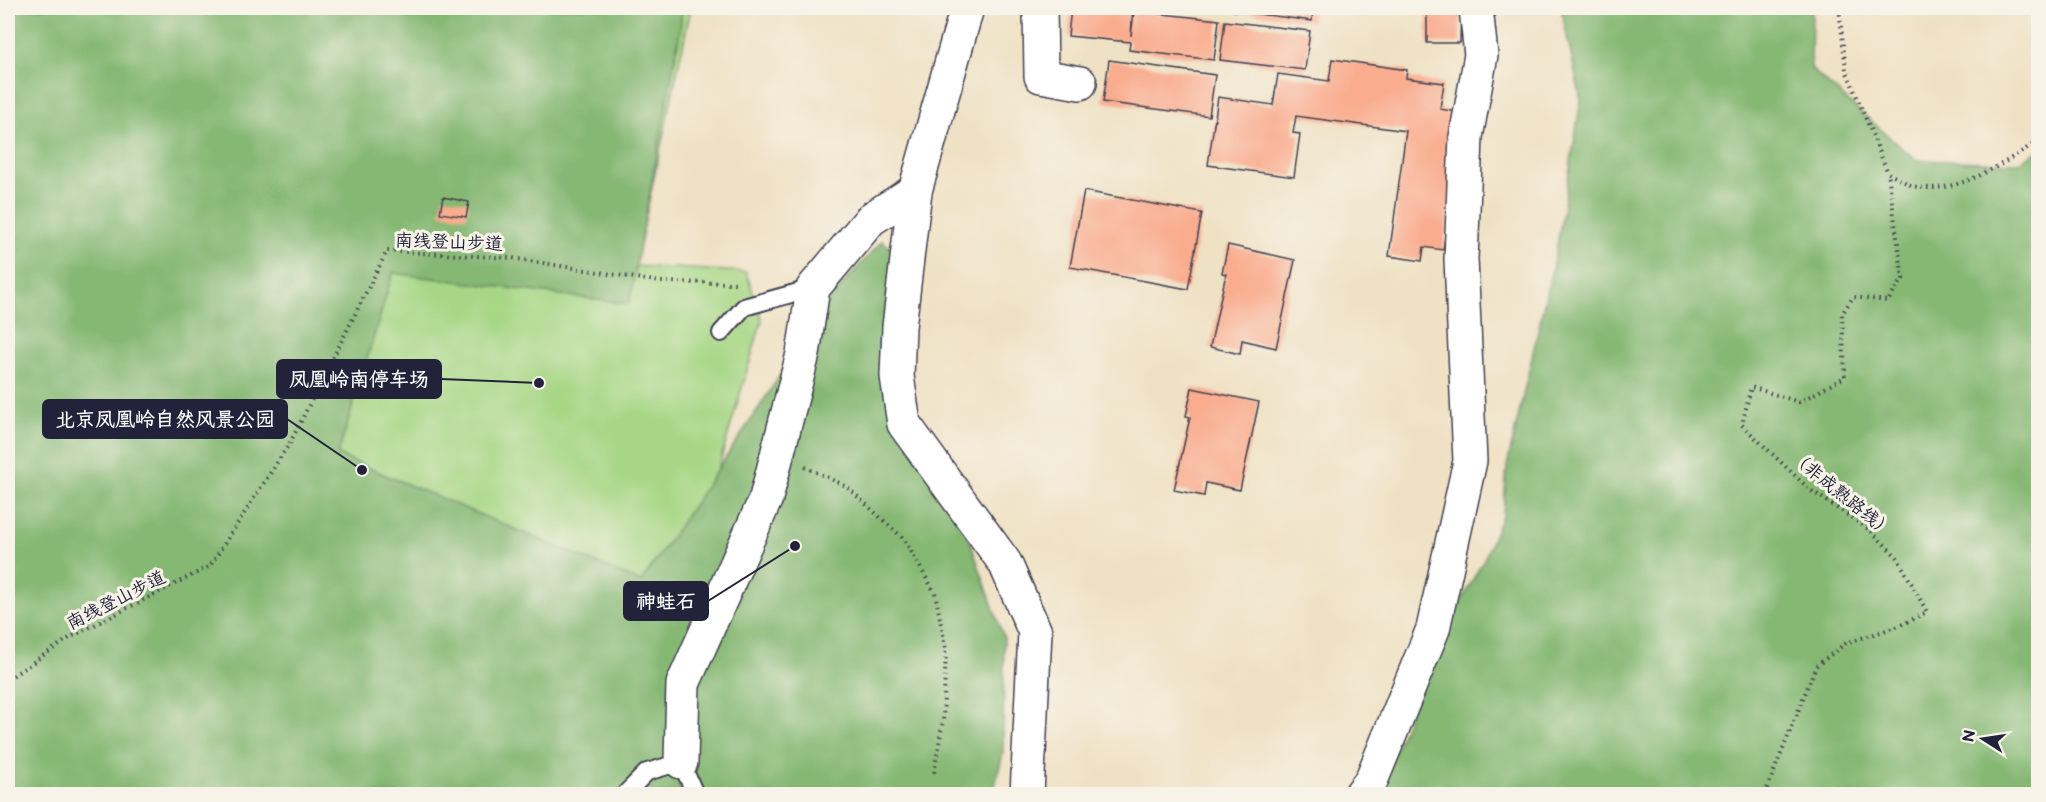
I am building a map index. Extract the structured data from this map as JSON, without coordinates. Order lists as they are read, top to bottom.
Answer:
{
  "streets": {
    "path": ["南线登山步道", "（非成熟路线）"]
  },
  "places": ["凤凰岭南停车场", "北京凤凰岭自然风景公园", "神蛙石"],
  "north": "left"
}
